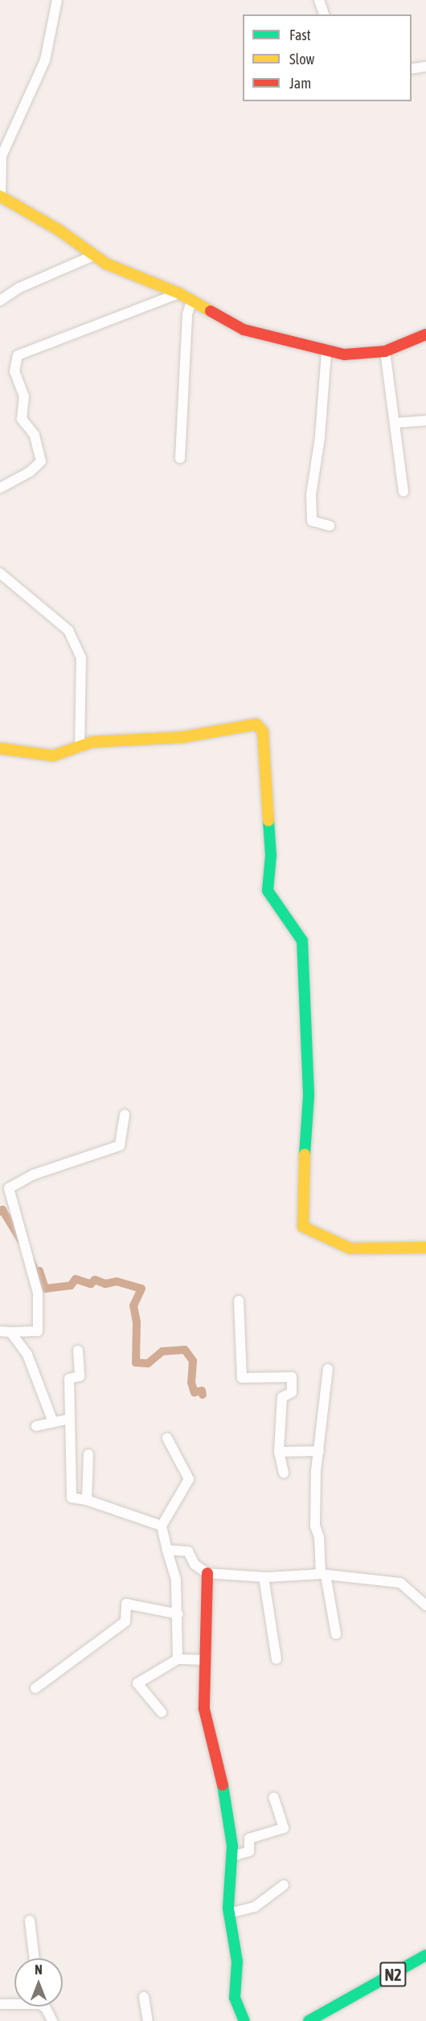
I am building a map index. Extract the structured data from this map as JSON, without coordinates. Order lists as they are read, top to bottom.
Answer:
{
  "streets": {
    "main road": ["N2"]
  },
  "legend": ["Fast", "Slow", "Jam"],
  "north": "top"
}
